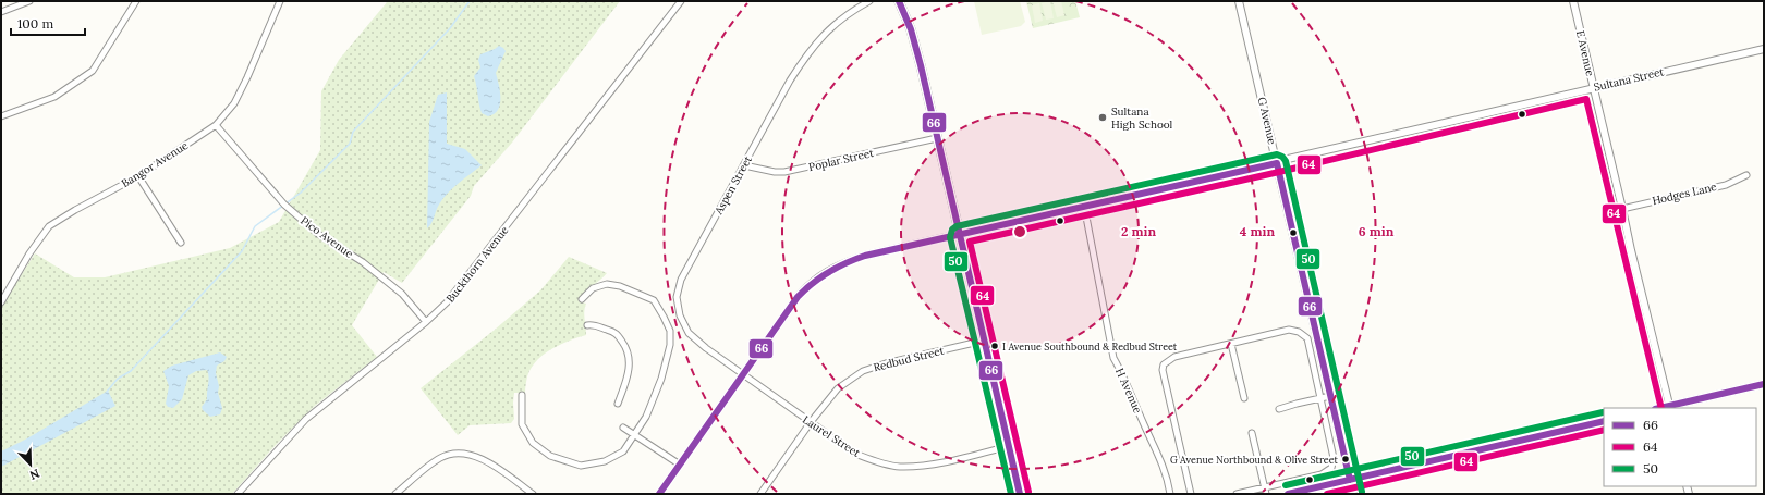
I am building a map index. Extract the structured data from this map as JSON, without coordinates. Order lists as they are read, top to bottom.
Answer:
{
  "streets": {
    "street": [
      "E Avenue",
      "Sultana Street",
      "G Avenue",
      "Poplar Street",
      "Bangor Avenue",
      "Aspen Street",
      "Hodges Lane",
      "Pico Avenue",
      "Buckthorn Avenue",
      "Redbud Street",
      "H Avenue",
      "Laurel Street"
    ]
  },
  "crossings": [
    ["E Avenue", "Sultana Street"],
    ["E Avenue", "Hodges Lane"],
    ["Sultana Street", "G Avenue"],
    ["Sultana Street", "Aspen Street"],
    ["Sultana Street", "H Avenue"],
    ["Sultana Street", "Laurel Street"],
    ["Poplar Street", "Aspen Street"],
    ["Bangor Avenue", "Pico Avenue"],
    ["Aspen Street", "Laurel Street"],
    ["Pico Avenue", "Buckthorn Avenue"],
    ["Redbud Street", "Laurel Street"]
  ],
  "places": ["Sultana High School", "I Avenue Southbound & Redbud Street", "G Avenue Northbound & Olive Street"],
  "lines": ["transit line 66", "transit line 64", "transit line 50"],
  "legend": ["66", "64", "50"],
  "scale_bar": "100 m",
  "north": "bottom right",
  "rings": ["2 min", "4 min", "6 min"]
}
